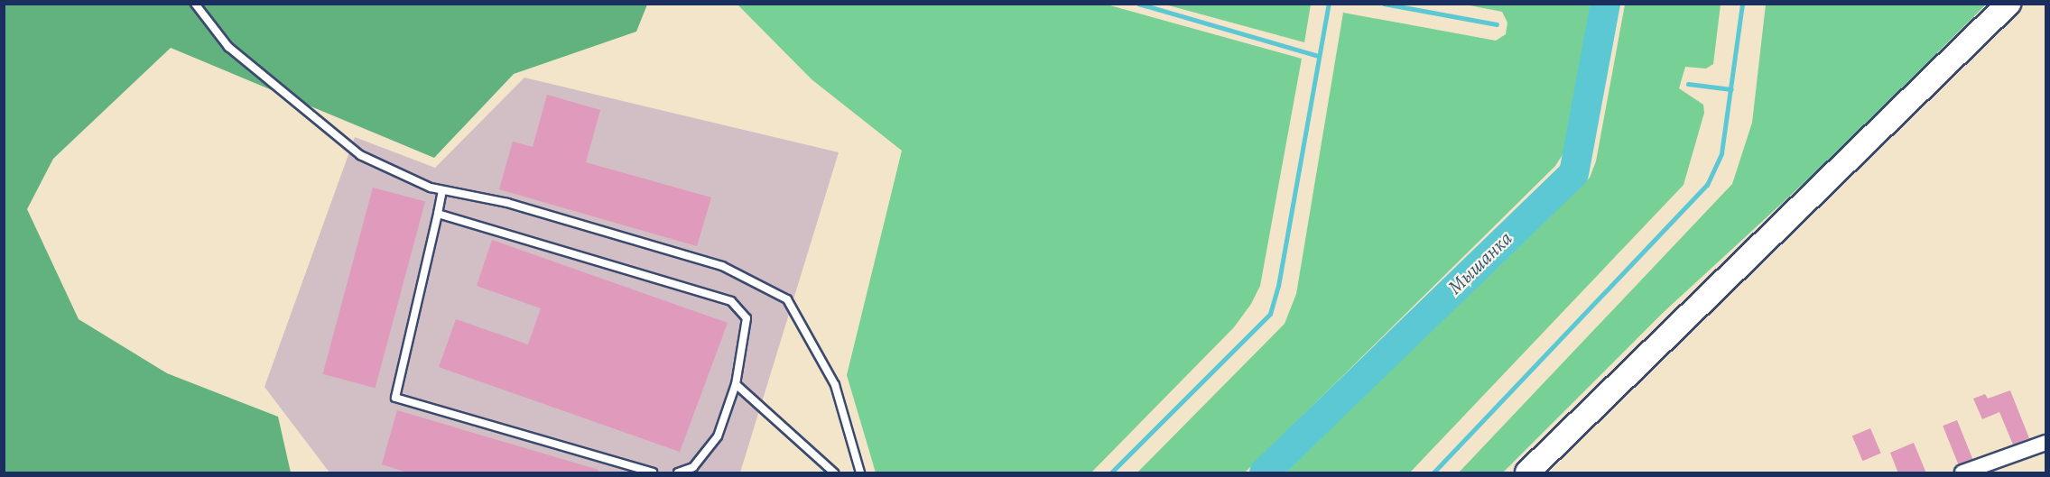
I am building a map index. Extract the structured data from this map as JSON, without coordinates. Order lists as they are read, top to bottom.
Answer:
{
  "water": ["Мышанка"]
}
